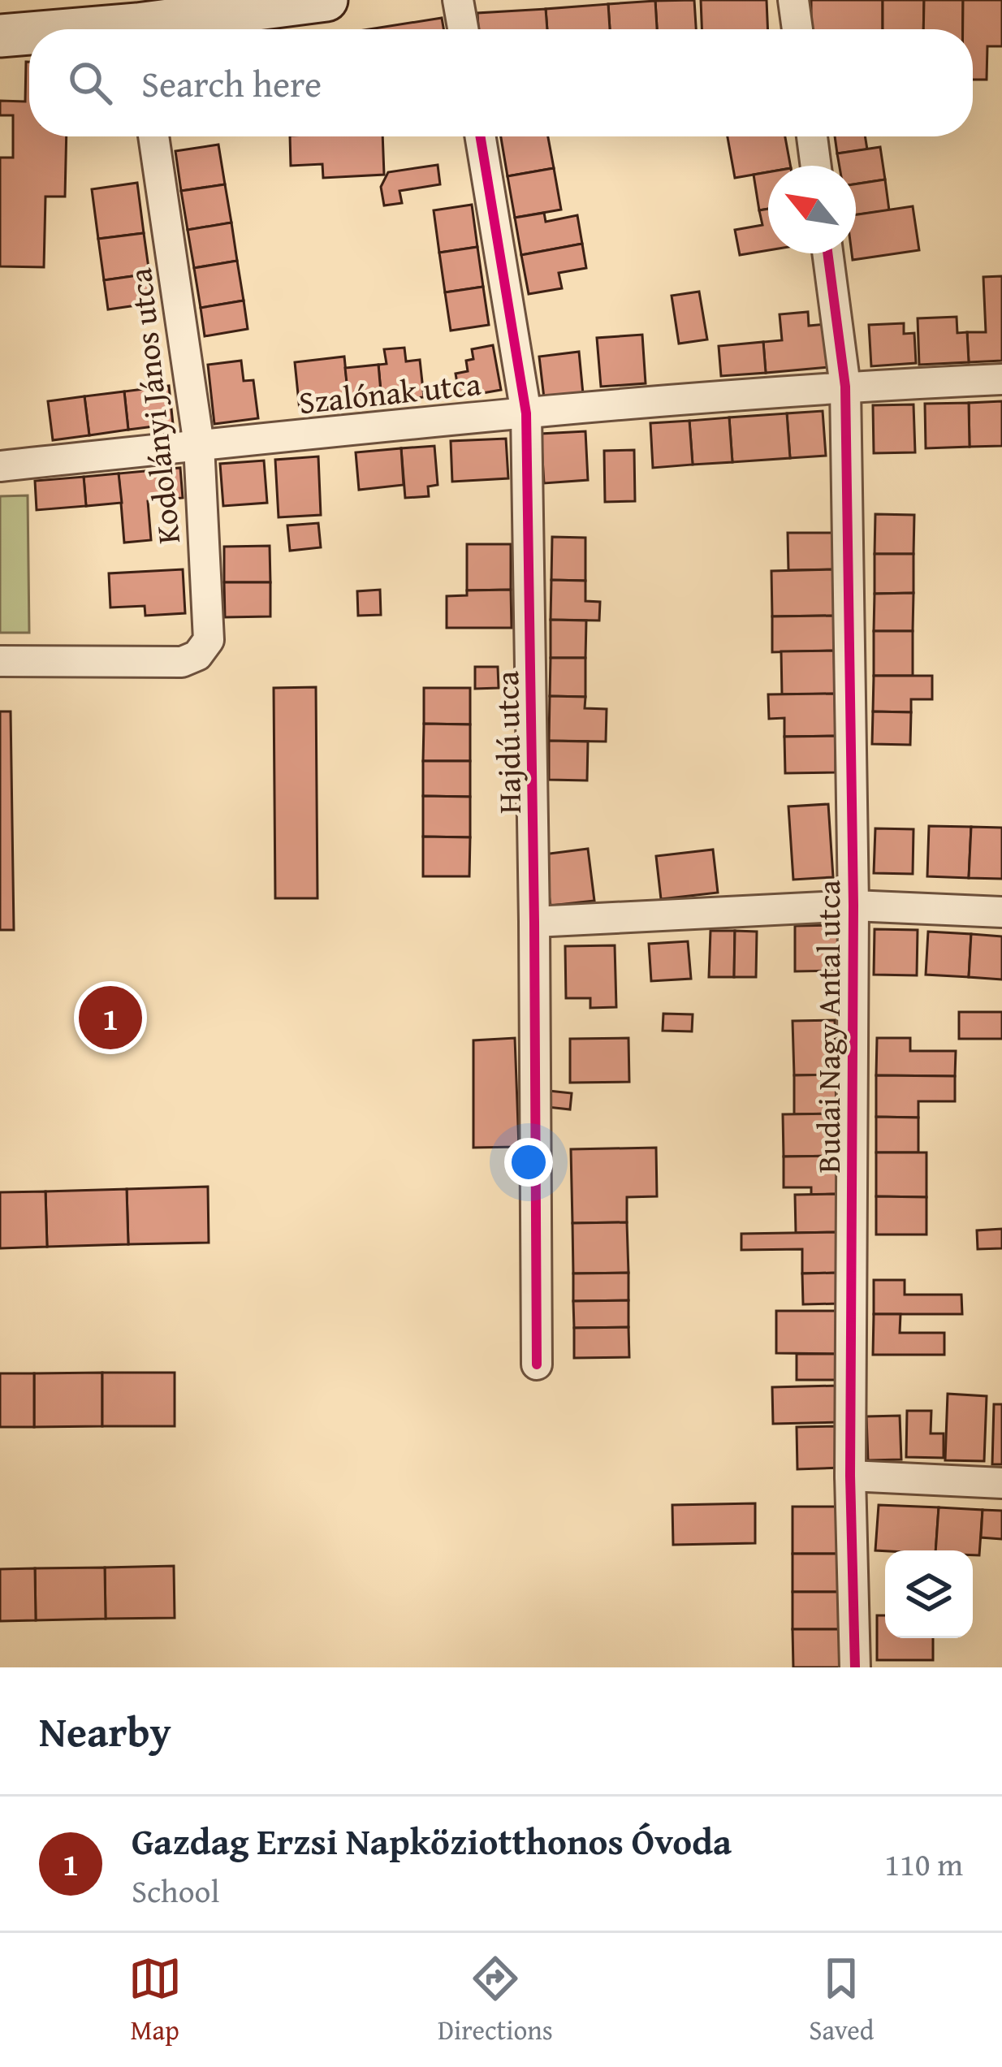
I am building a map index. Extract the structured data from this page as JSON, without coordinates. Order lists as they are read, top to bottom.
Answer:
{
  "streets": {
    "street": [
      "Szalónak utca",
      "Kodolányi János utca",
      "Hajdú utca",
      "Budai Nagy Antal utca"
    ]
  },
  "crossings": [
    ["Szalónak utca", "Kodolányi János utca"],
    ["Szalónak utca", "Hajdú utca"],
    ["Szalónak utca", "Budai Nagy Antal utca"]
  ],
  "north": "top left",
  "page": {
    "search": "Search here",
    "pins": "1",
    "heading": "Nearby",
    "list": [
      {
        "mark": "1",
        "name": "Gazdag Erzsi Napköziotthonos Óvoda",
        "note": "School",
        "value": "110 m"
      }
    ],
    "nav": ["Map", "Directions", "Saved"]
  }
}
